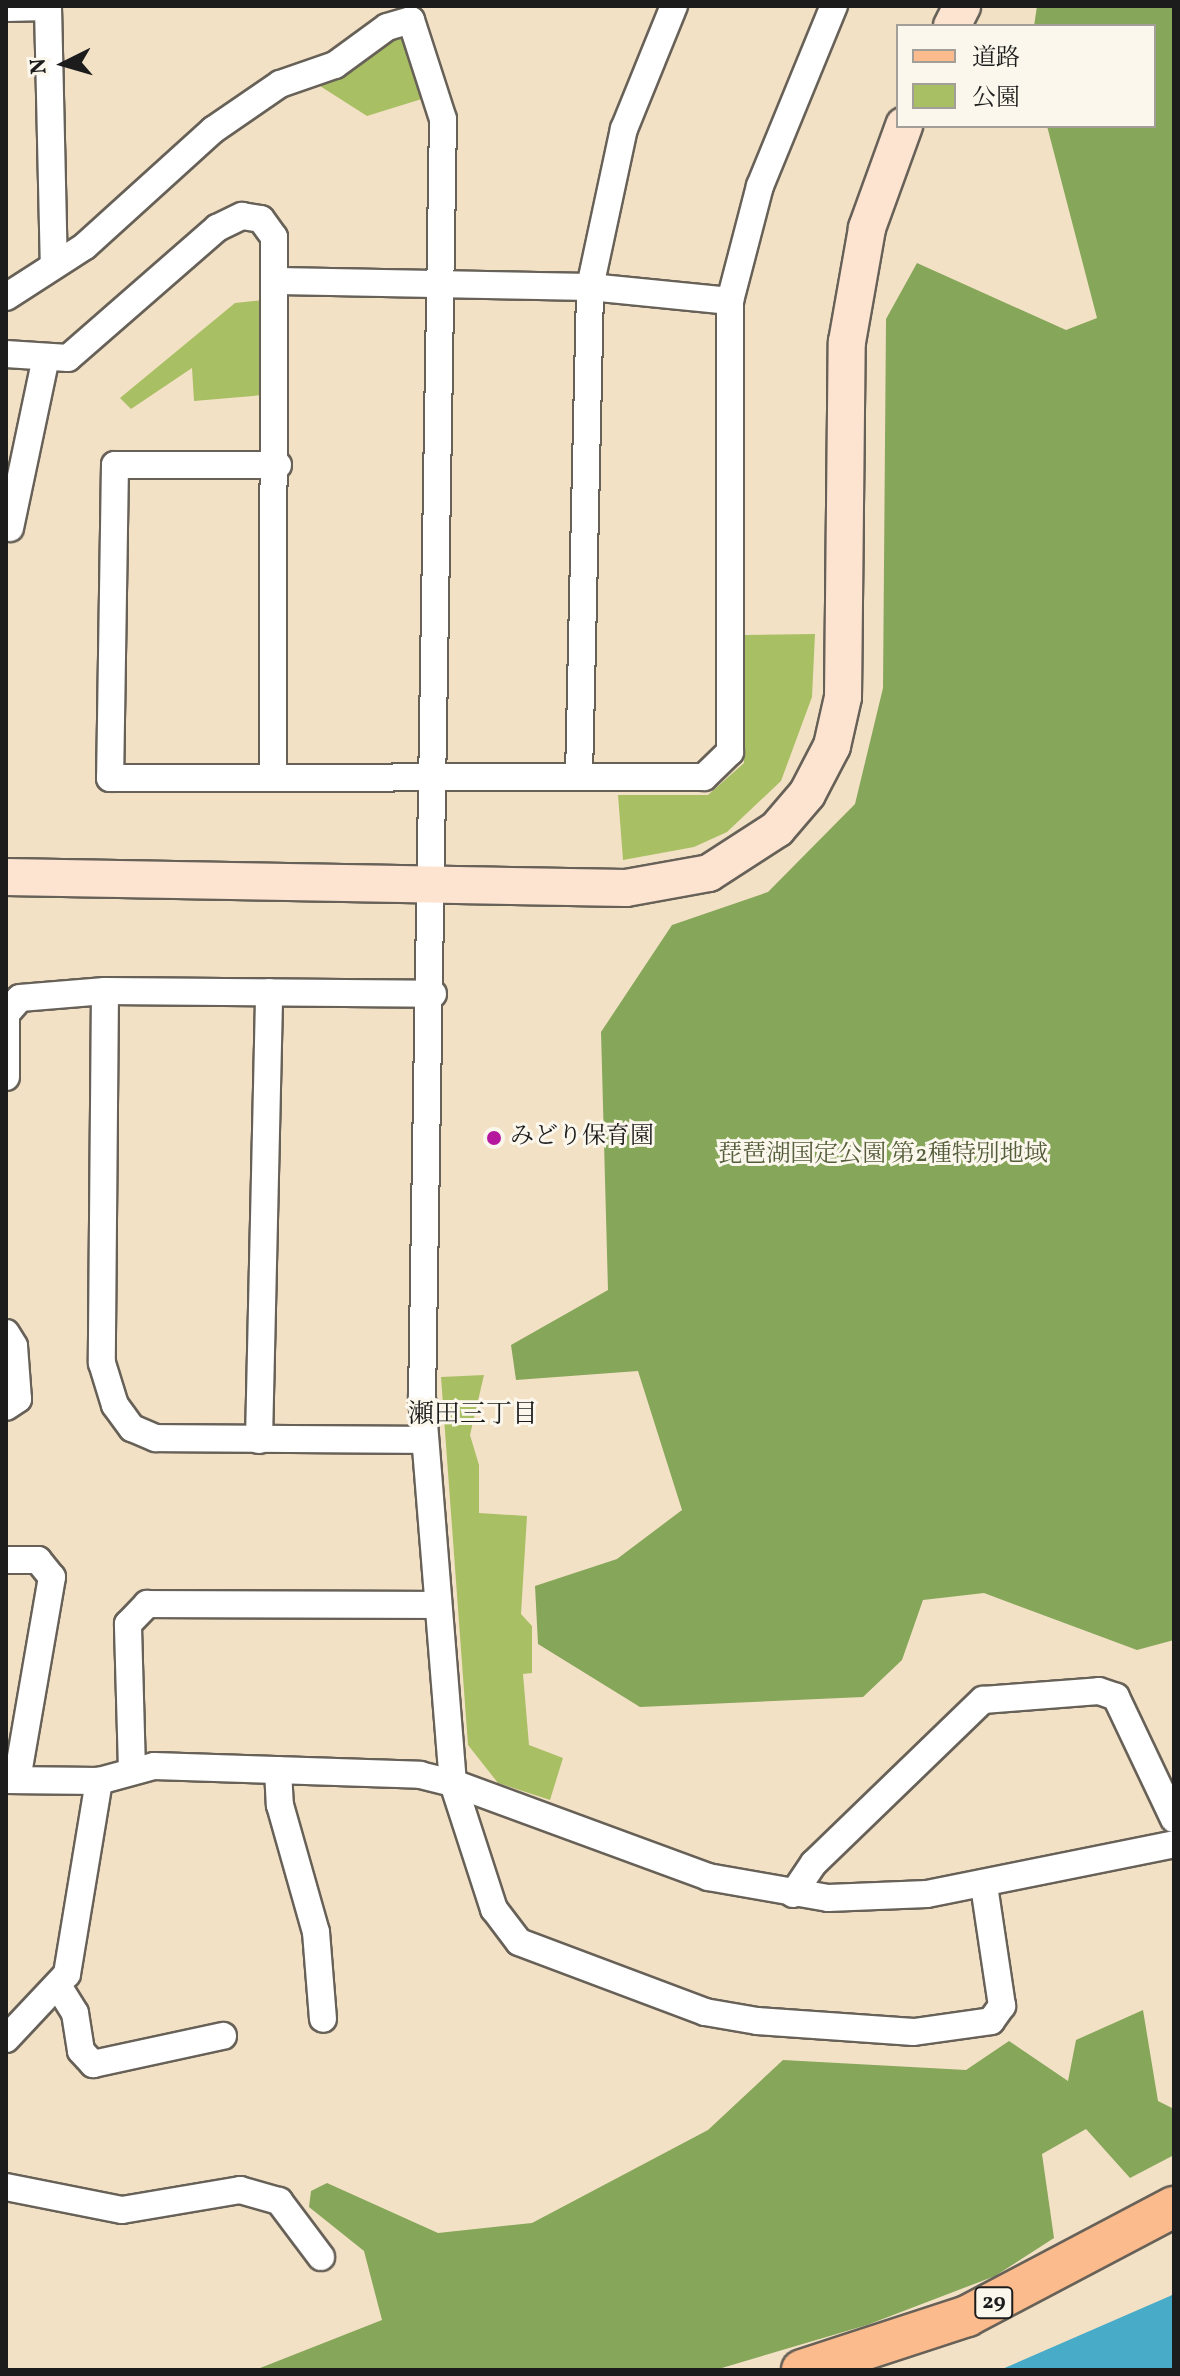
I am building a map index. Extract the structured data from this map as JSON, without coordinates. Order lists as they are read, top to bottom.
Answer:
{
  "streets": {
    "main road": ["29"]
  },
  "districts": ["瀬田三丁目"],
  "parks": ["琵琶湖国定公園 第2種特別地域"],
  "places": ["みどり保育園"],
  "legend": ["道路", "公園"],
  "north": "left"
}
